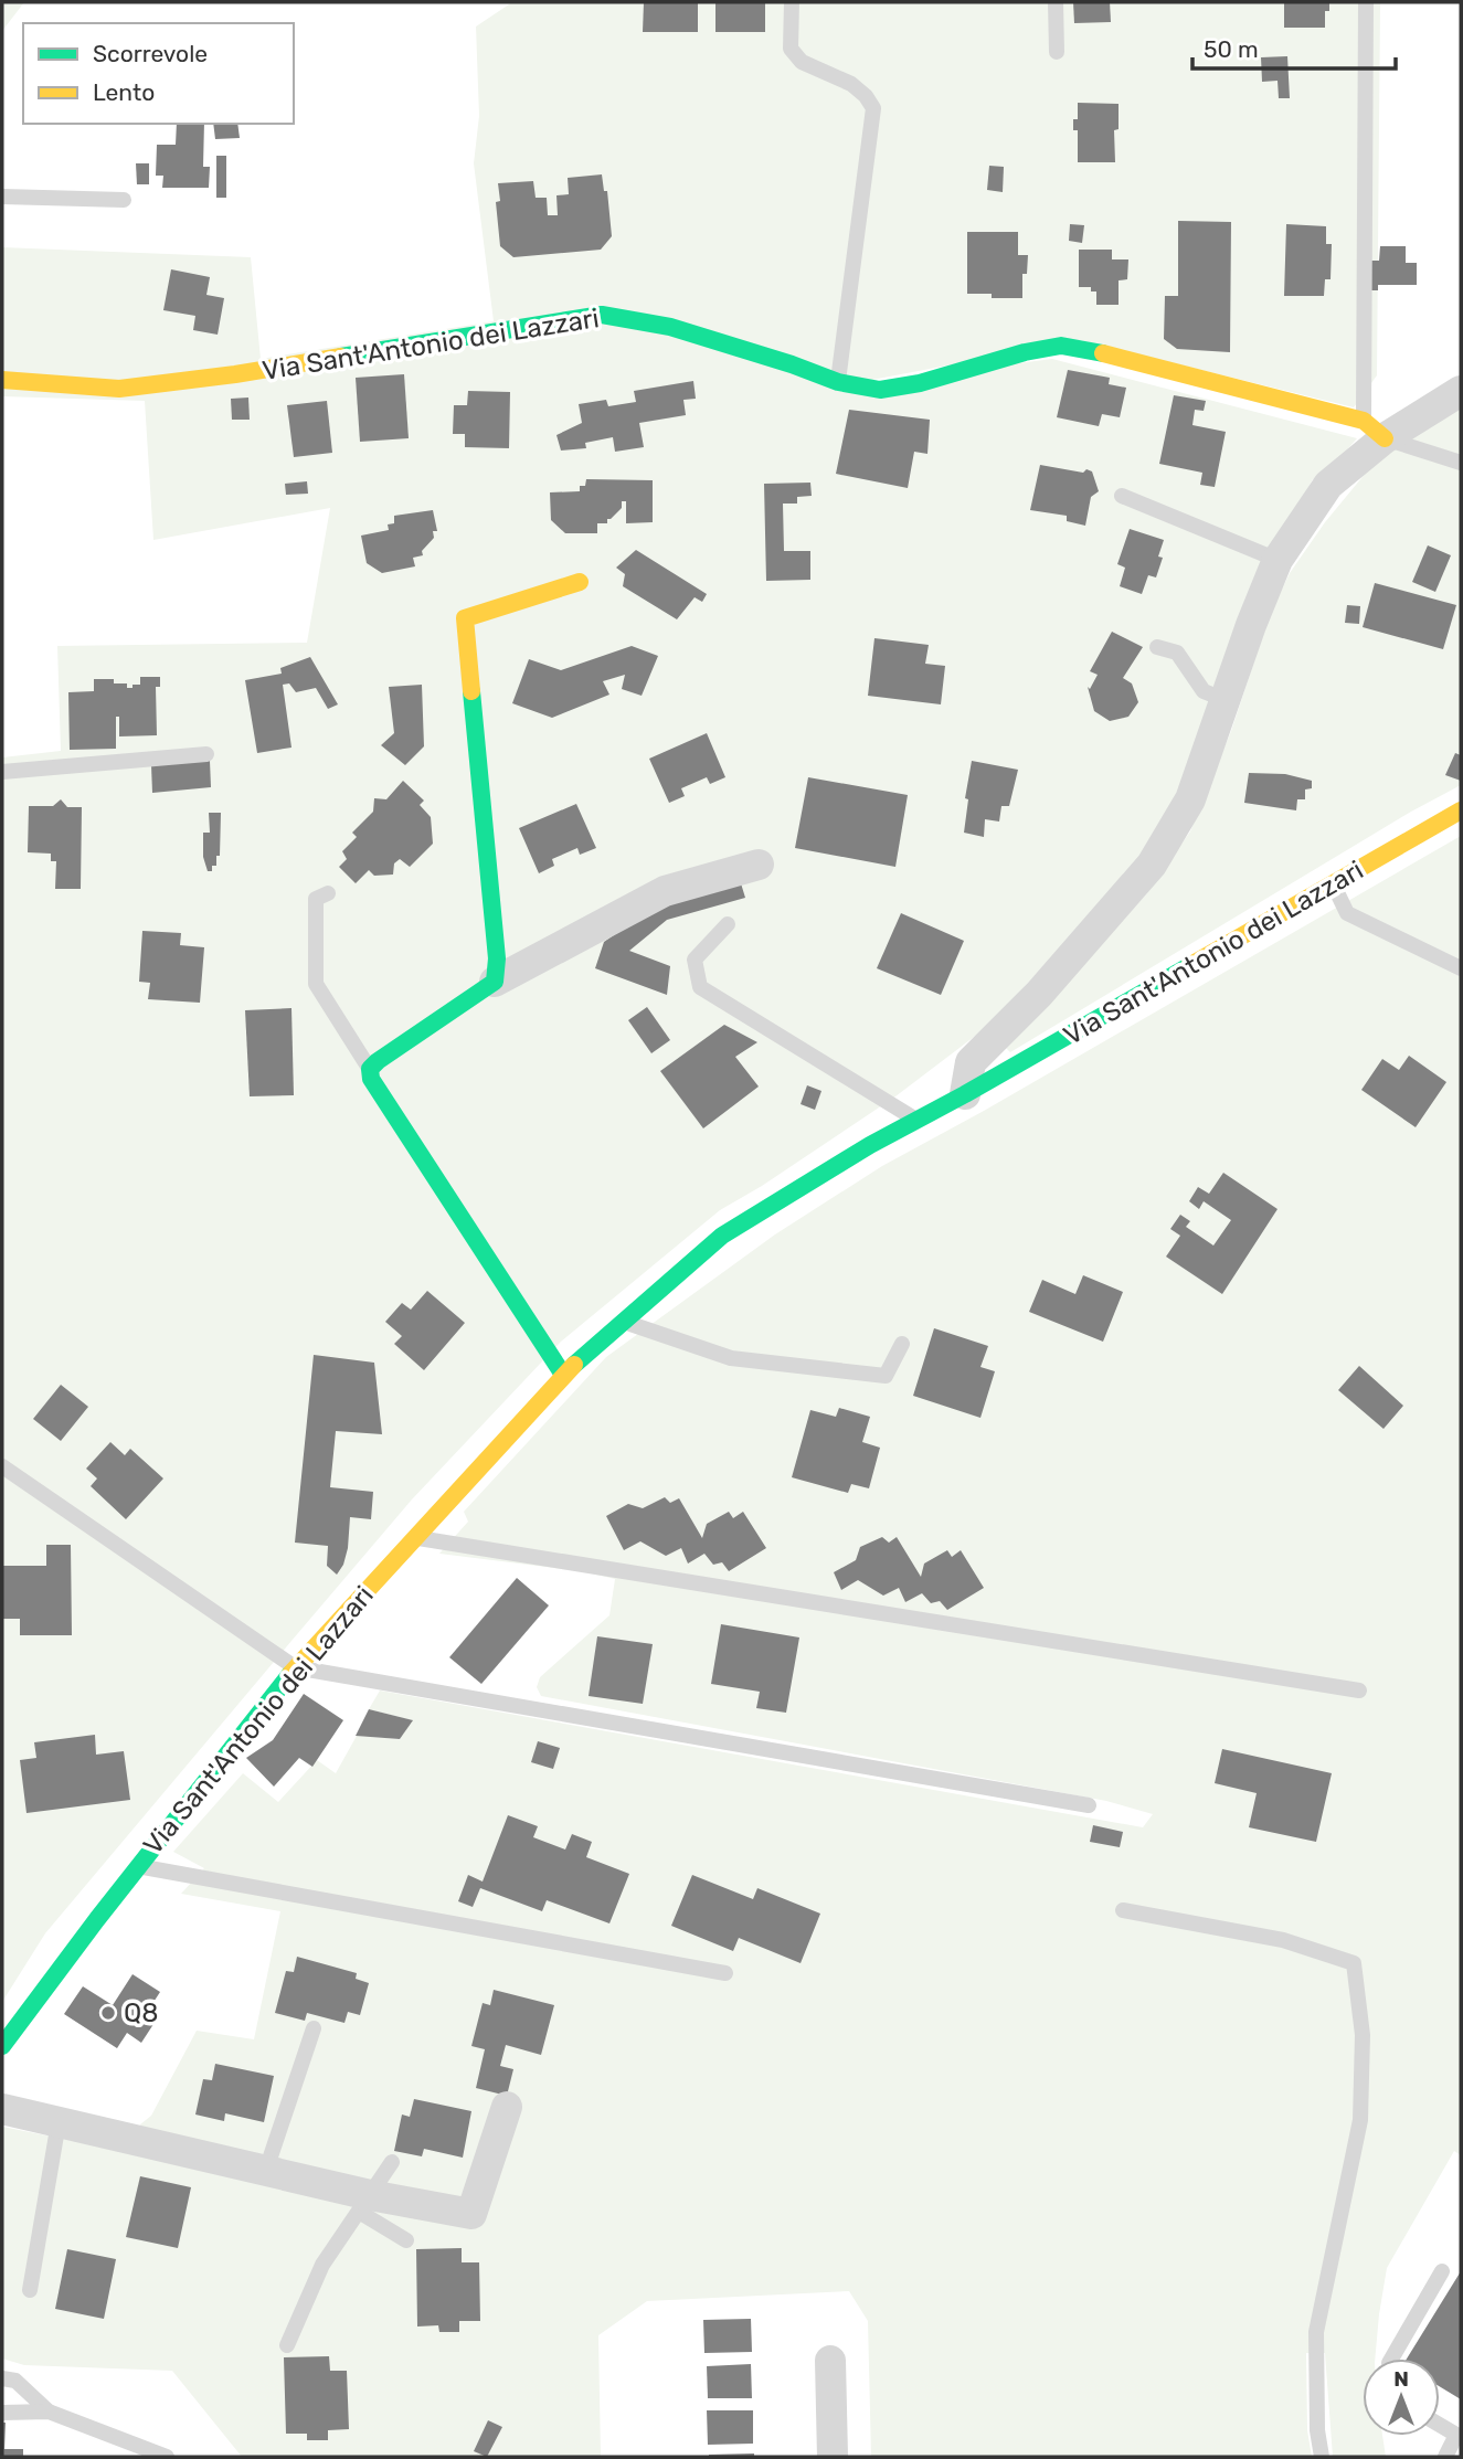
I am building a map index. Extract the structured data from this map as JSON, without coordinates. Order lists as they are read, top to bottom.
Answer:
{
  "streets": {
    "street": ["Via Sant'Antonio dei Lazzari"]
  },
  "places": ["Q8"],
  "legend": ["Scorrevole", "Lento"],
  "scale_bar": "50 m",
  "north": "top"
}
